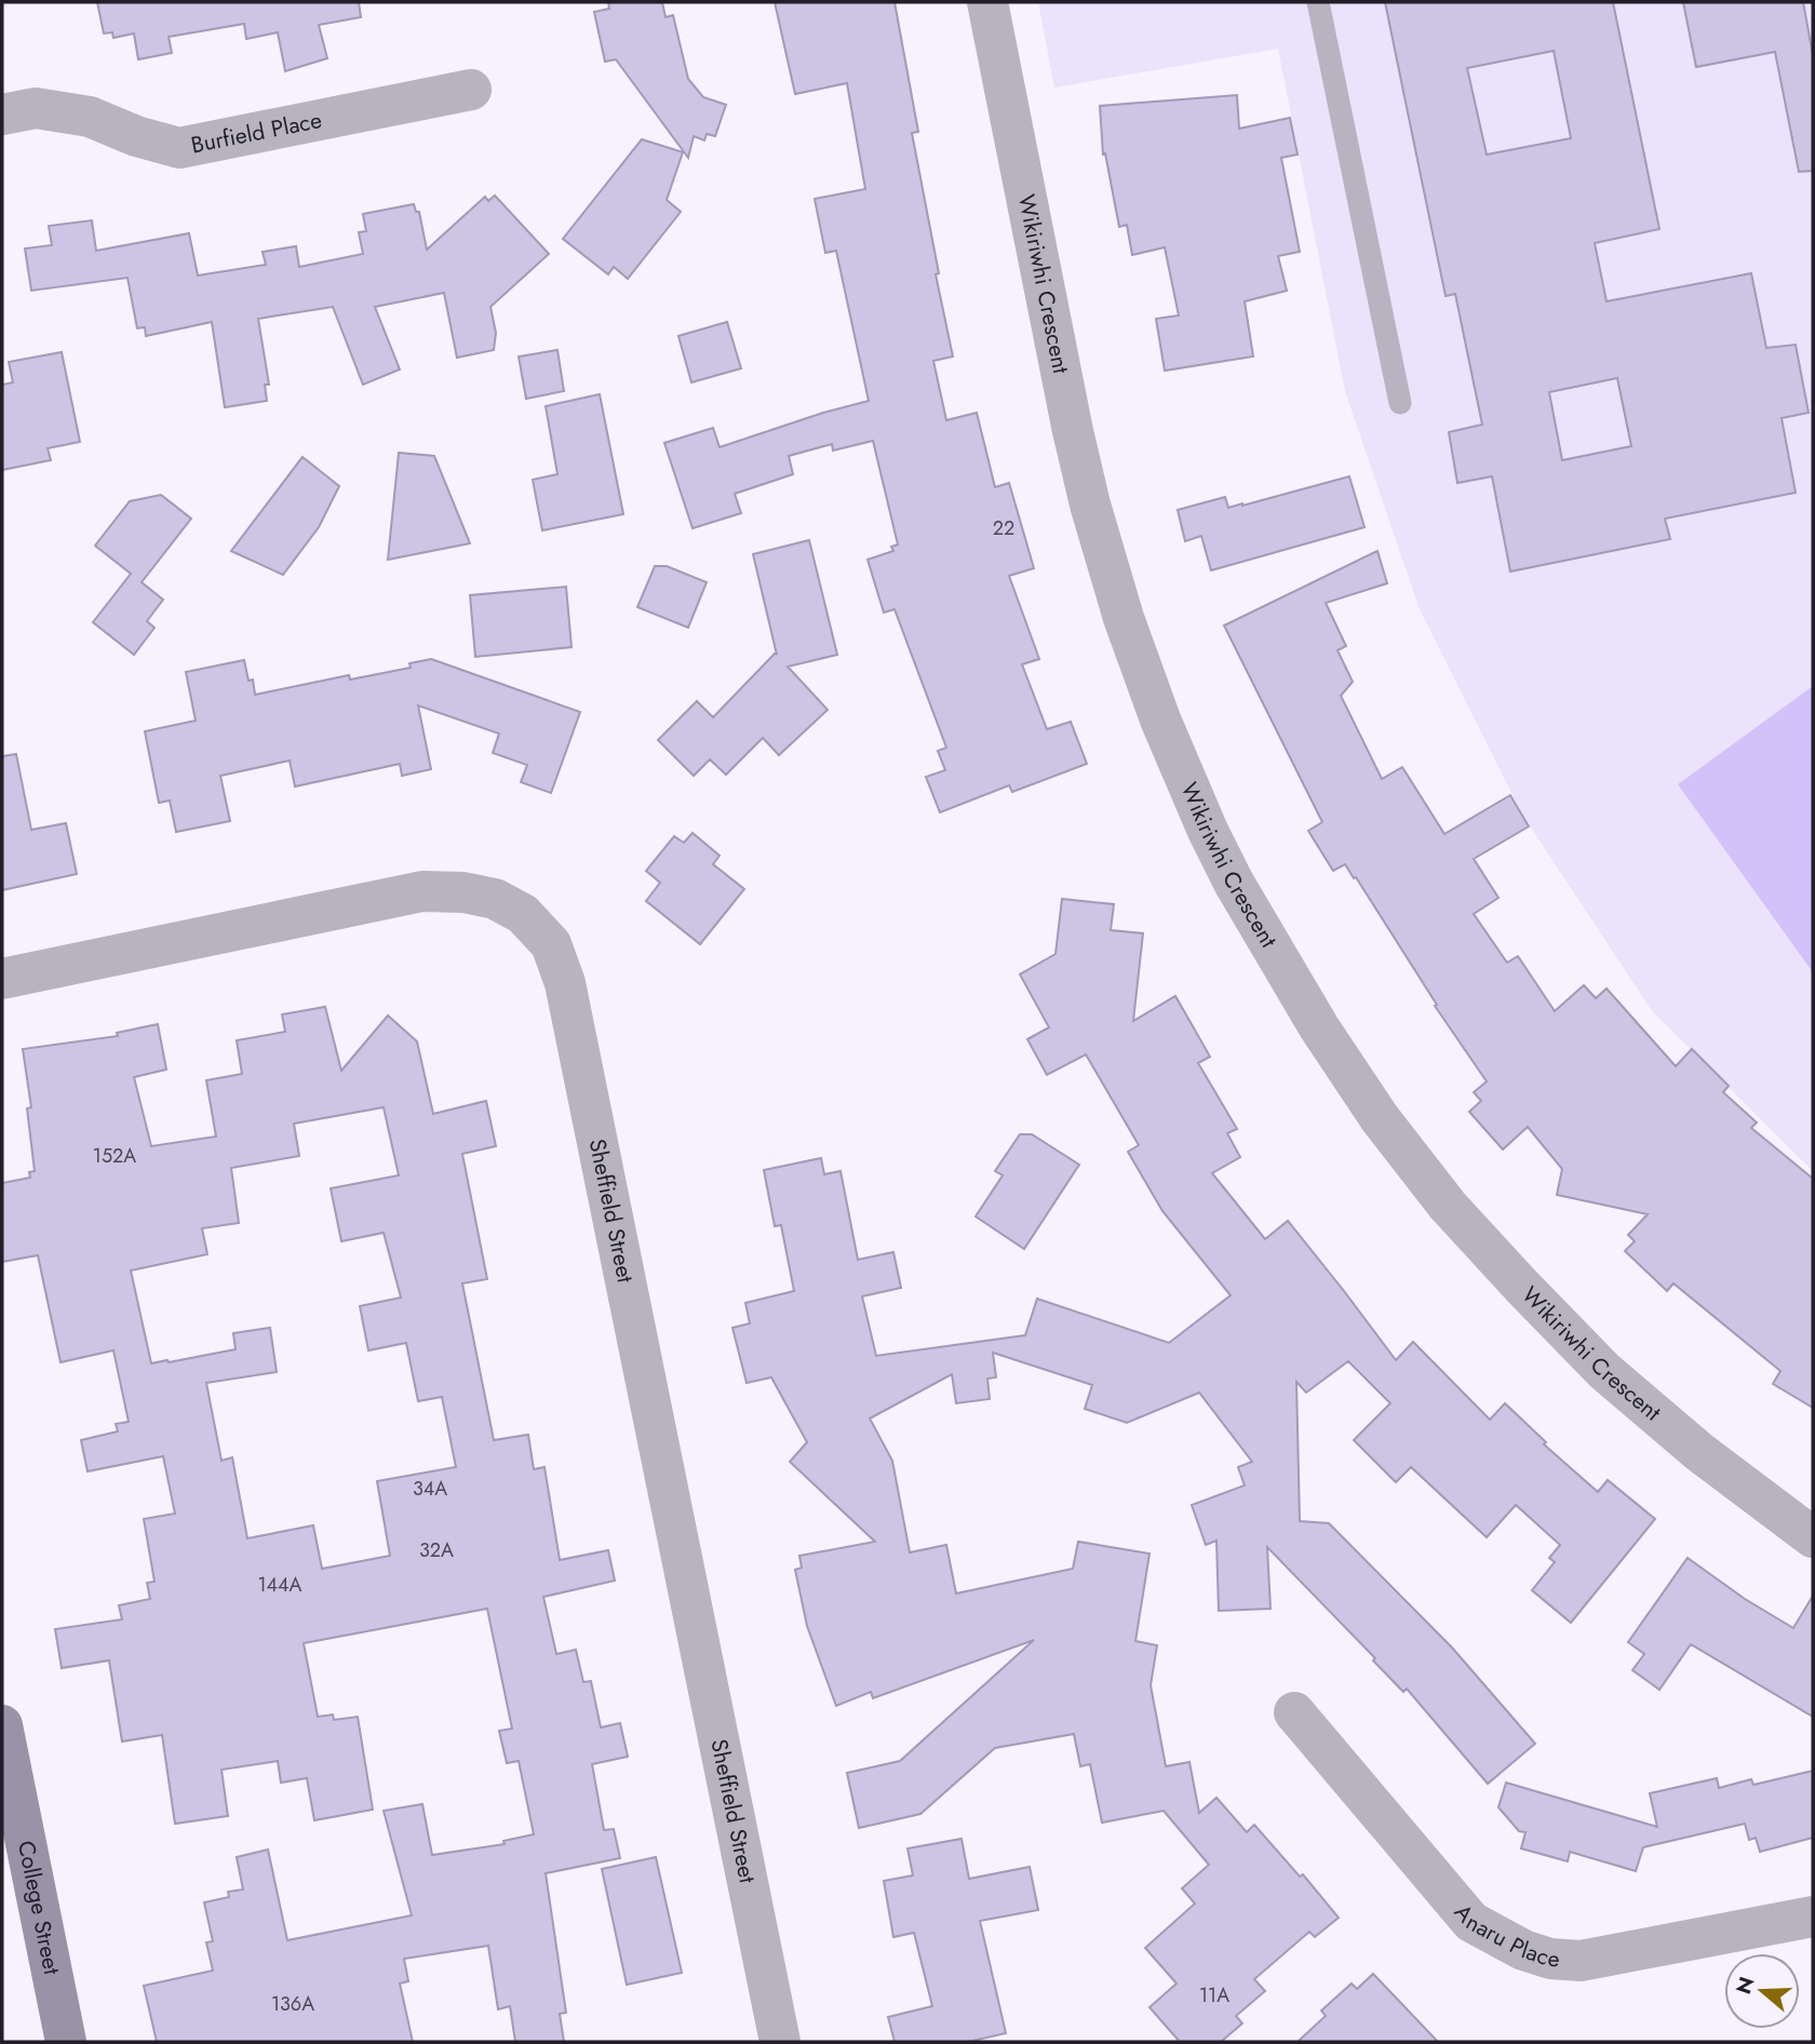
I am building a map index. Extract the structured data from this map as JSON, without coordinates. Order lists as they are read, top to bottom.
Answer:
{
  "streets": {
    "main road": ["College Street"],
    "street": [
      "Burfield Place",
      "Wikiriwhi Crescent",
      "Sheffield Street",
      "Anaru Place"
    ]
  },
  "house_numbers": [
    "22",
    "152A",
    "34A",
    "32A",
    "144A",
    "11A",
    "136A"
  ],
  "north": "left"
}
